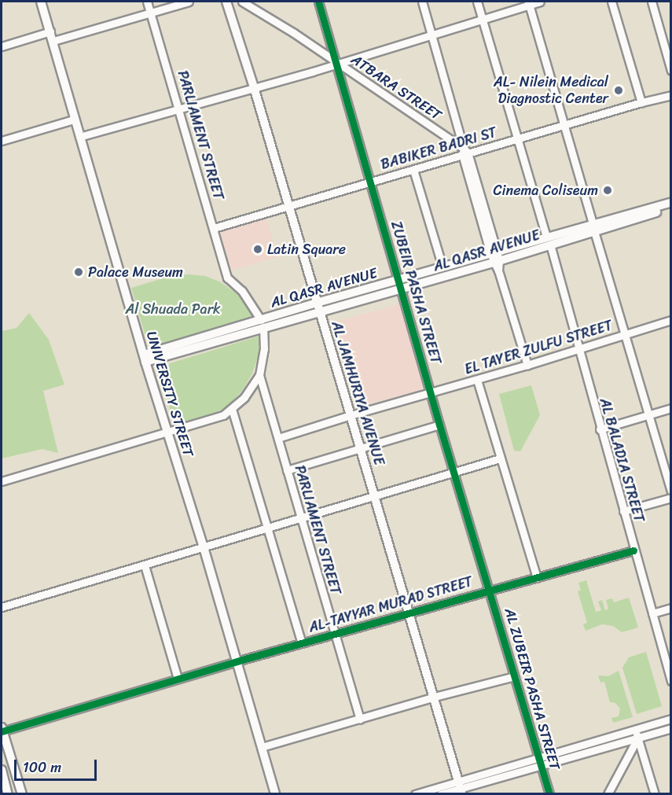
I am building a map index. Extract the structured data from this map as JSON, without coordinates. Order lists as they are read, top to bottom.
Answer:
{
  "streets": {
    "main road": ["AL QASR AVENUE", "AL JAMHURIYA AVENUE", "UNIVERSITY STREET"],
    "street": [
      "ATBARA STREET",
      "PARLIAMENT STREET",
      "BABIKER BADRI ST",
      "ZUBEIR PASHA STREET",
      "EL TAYER ZULFU STREET",
      "AL BALADIA STREET",
      "AL-TAYYAR MURAD STREET",
      "AL ZUBEIR PASHA STREET"
    ]
  },
  "crossings": [
    ["ATBARA STREET", "BABIKER BADRI ST"],
    ["ATBARA STREET", "ZUBEIR PASHA STREET"],
    ["PARLIAMENT STREET", "BABIKER BADRI ST"],
    ["PARLIAMENT STREET", "AL QASR AVENUE"],
    ["PARLIAMENT STREET", "EL TAYER ZULFU STREET"],
    ["PARLIAMENT STREET", "AL-TAYYAR MURAD STREET"],
    ["BABIKER BADRI ST", "ZUBEIR PASHA STREET"],
    ["BABIKER BADRI ST", "AL JAMHURIYA AVENUE"],
    ["BABIKER BADRI ST", "AL BALADIA STREET"],
    ["AL QASR AVENUE", "ZUBEIR PASHA STREET"],
    ["AL QASR AVENUE", "AL JAMHURIYA AVENUE"],
    ["AL QASR AVENUE", "UNIVERSITY STREET"],
    ["AL QASR AVENUE", "AL BALADIA STREET"],
    ["ZUBEIR PASHA STREET", "EL TAYER ZULFU STREET"],
    ["ZUBEIR PASHA STREET", "AL-TAYYAR MURAD STREET"],
    ["ZUBEIR PASHA STREET", "AL ZUBEIR PASHA STREET"],
    ["EL TAYER ZULFU STREET", "AL JAMHURIYA AVENUE"],
    ["EL TAYER ZULFU STREET", "AL BALADIA STREET"],
    ["AL JAMHURIYA AVENUE", "AL-TAYYAR MURAD STREET"],
    ["UNIVERSITY STREET", "AL-TAYYAR MURAD STREET"],
    ["AL BALADIA STREET", "AL-TAYYAR MURAD STREET"],
    ["AL-TAYYAR MURAD STREET", "AL ZUBEIR PASHA STREET"]
  ],
  "parks": ["Al Shuada Park"],
  "places": [
    "AL- Nilein Medical Diagnostic Center",
    "Cinema Coliseum",
    "Latin Square",
    "Palace Museum"
  ],
  "scale_bar": "100 m"
}
